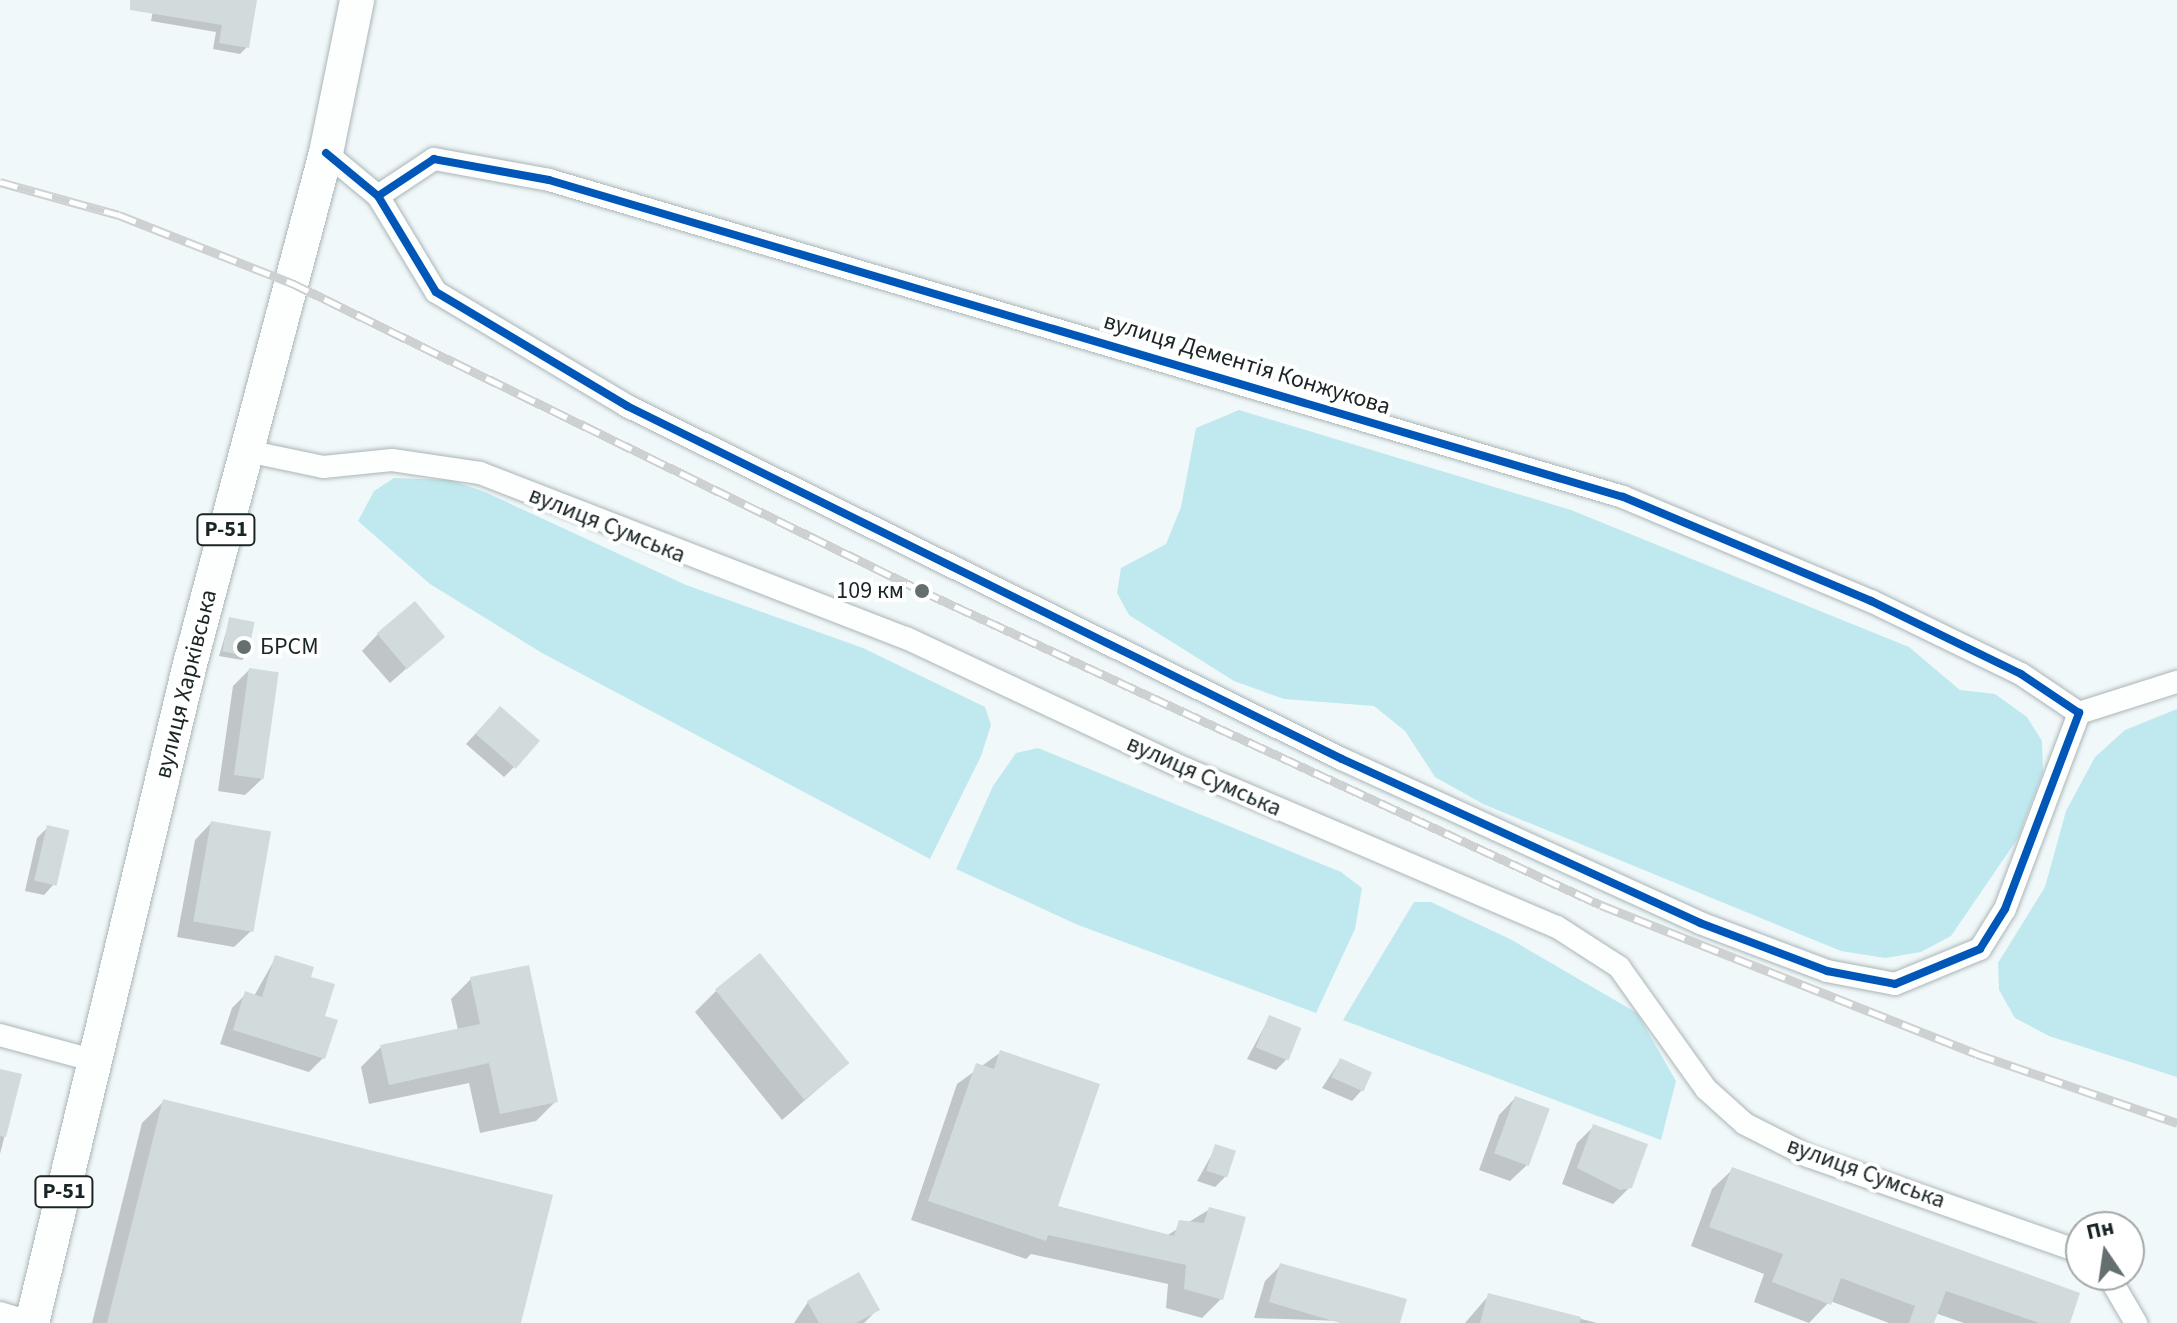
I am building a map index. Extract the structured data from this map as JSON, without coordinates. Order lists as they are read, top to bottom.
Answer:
{
  "streets": {
    "main road": ["Р-51", "вулиця Харківська"],
    "street": ["вулиця Дементія Конжукова", "вулиця Сумська"]
  },
  "crossings": [
    ["вулиця Сумська", "вулиця Харківська"]
  ],
  "places": ["109 км", "БРСМ"],
  "north": "top"
}
